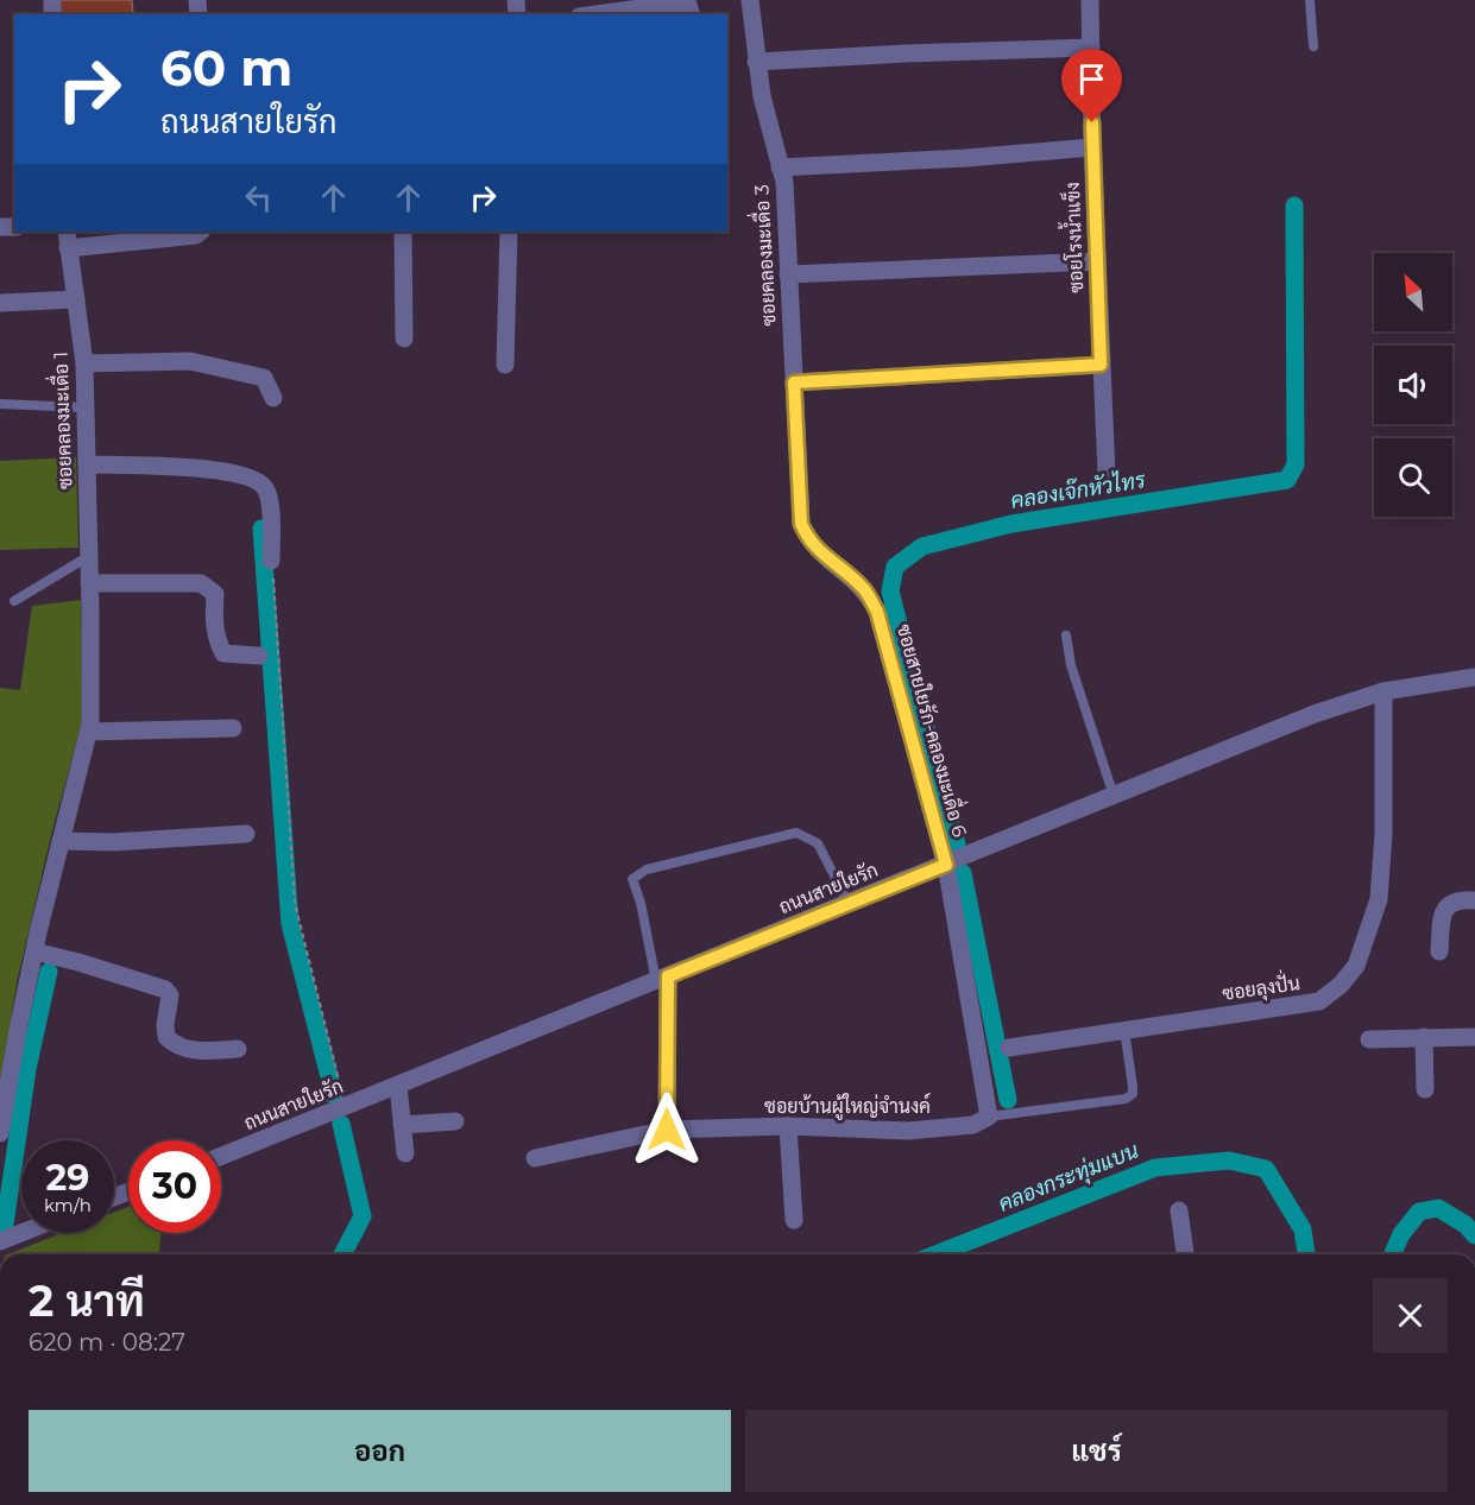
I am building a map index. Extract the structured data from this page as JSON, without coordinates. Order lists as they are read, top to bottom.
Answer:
{
  "streets": {
    "street": [
      "ซอยโรงน้ำแข็ง",
      "ซอยคลองมะเดื่อ 3",
      "ซอยคลองมะเดื่อ 1",
      "ซอยสายใยรัก-คลองมะเดื่อ 6",
      "ถนนสายใยรัก",
      "ซอยลุงปั่น",
      "ซอยบ้านผู้ใหญ่จำนงค์"
    ]
  },
  "crossings": [
    ["ซอยคลองมะเดื่อ 3", "ซอยสายใยรัก-คลองมะเดื่อ 6"],
    ["ซอยสายใยรัก-คลองมะเดื่อ 6", "ถนนสายใยรัก"],
    ["ถนนสายใยรัก", "ซอยลุงปั่น"]
  ],
  "water": ["คลองเจ๊กหัวไทร", "คลองกระทุ่มแบน"],
  "north": "top left",
  "page": {
    "turn": ["60 m", "ถนนสายใยรัก"],
    "speed": "29 km/h",
    "limit": "30",
    "heading": ["2 นาที", "620 m · 08:27"],
    "buttons": ["ออก", "แชร์"]
  }
}
